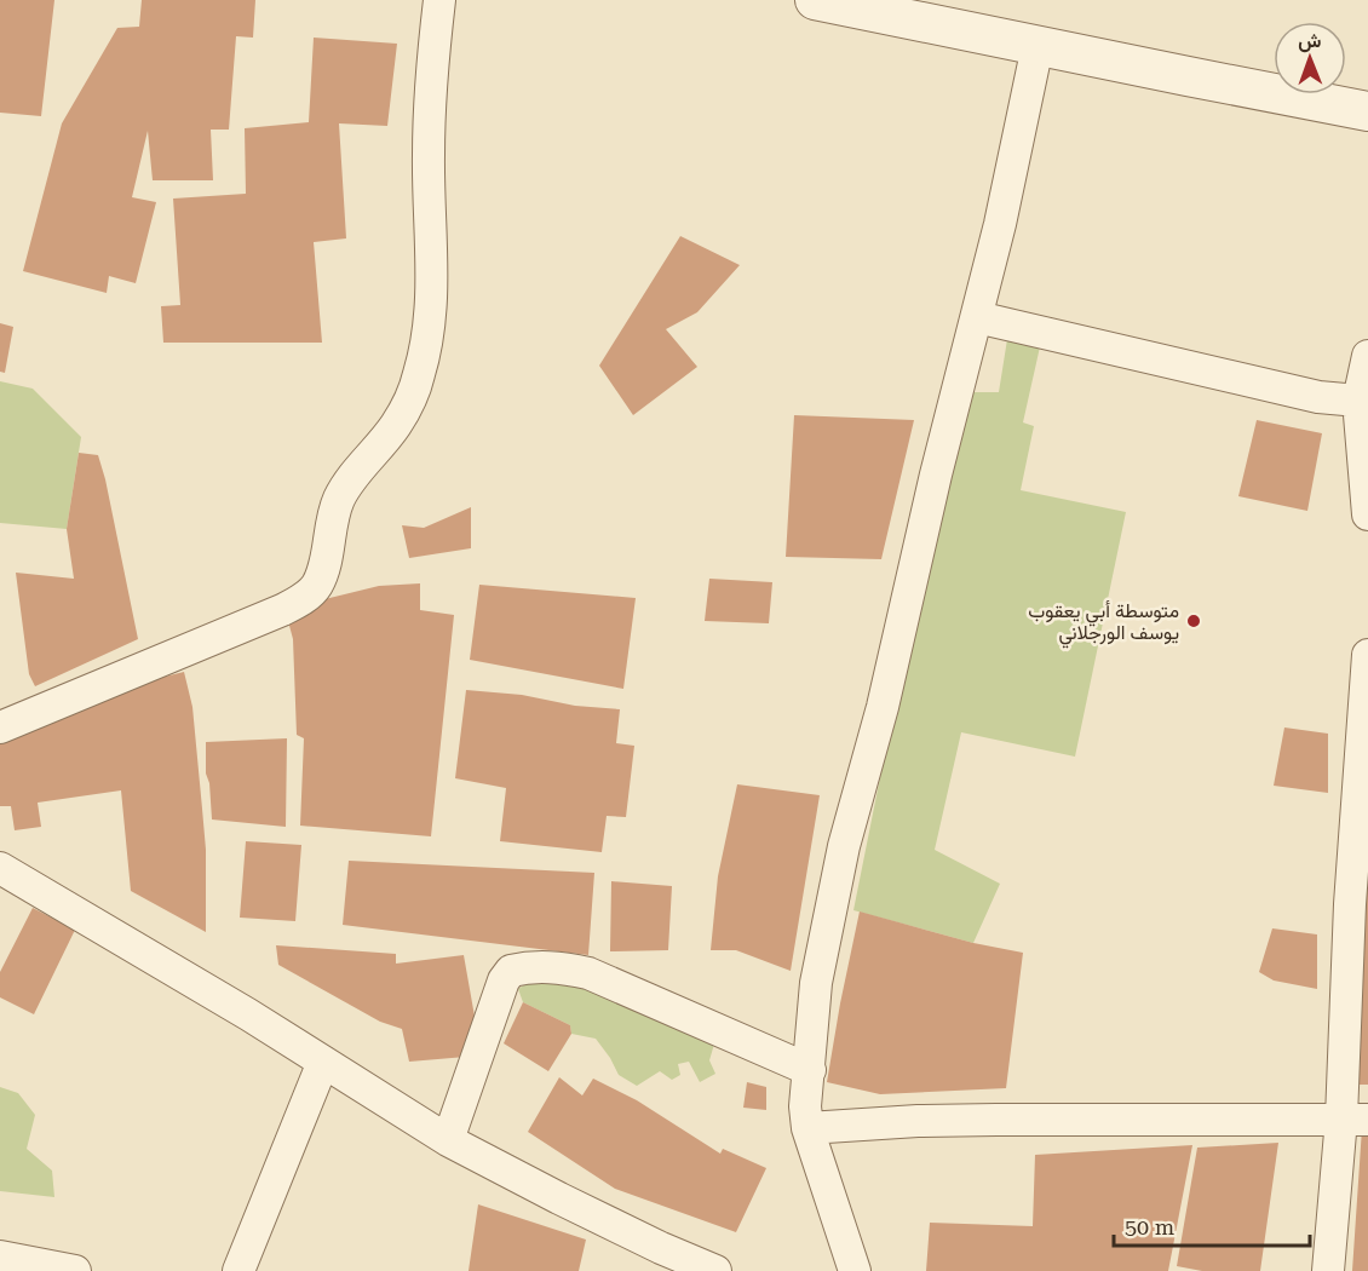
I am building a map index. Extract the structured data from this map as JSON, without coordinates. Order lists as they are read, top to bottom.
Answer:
{
  "places": ["متوسطة أبي يعقوب يوسف الورجلاني"],
  "scale_bar": "50 m",
  "north": "top"
}
